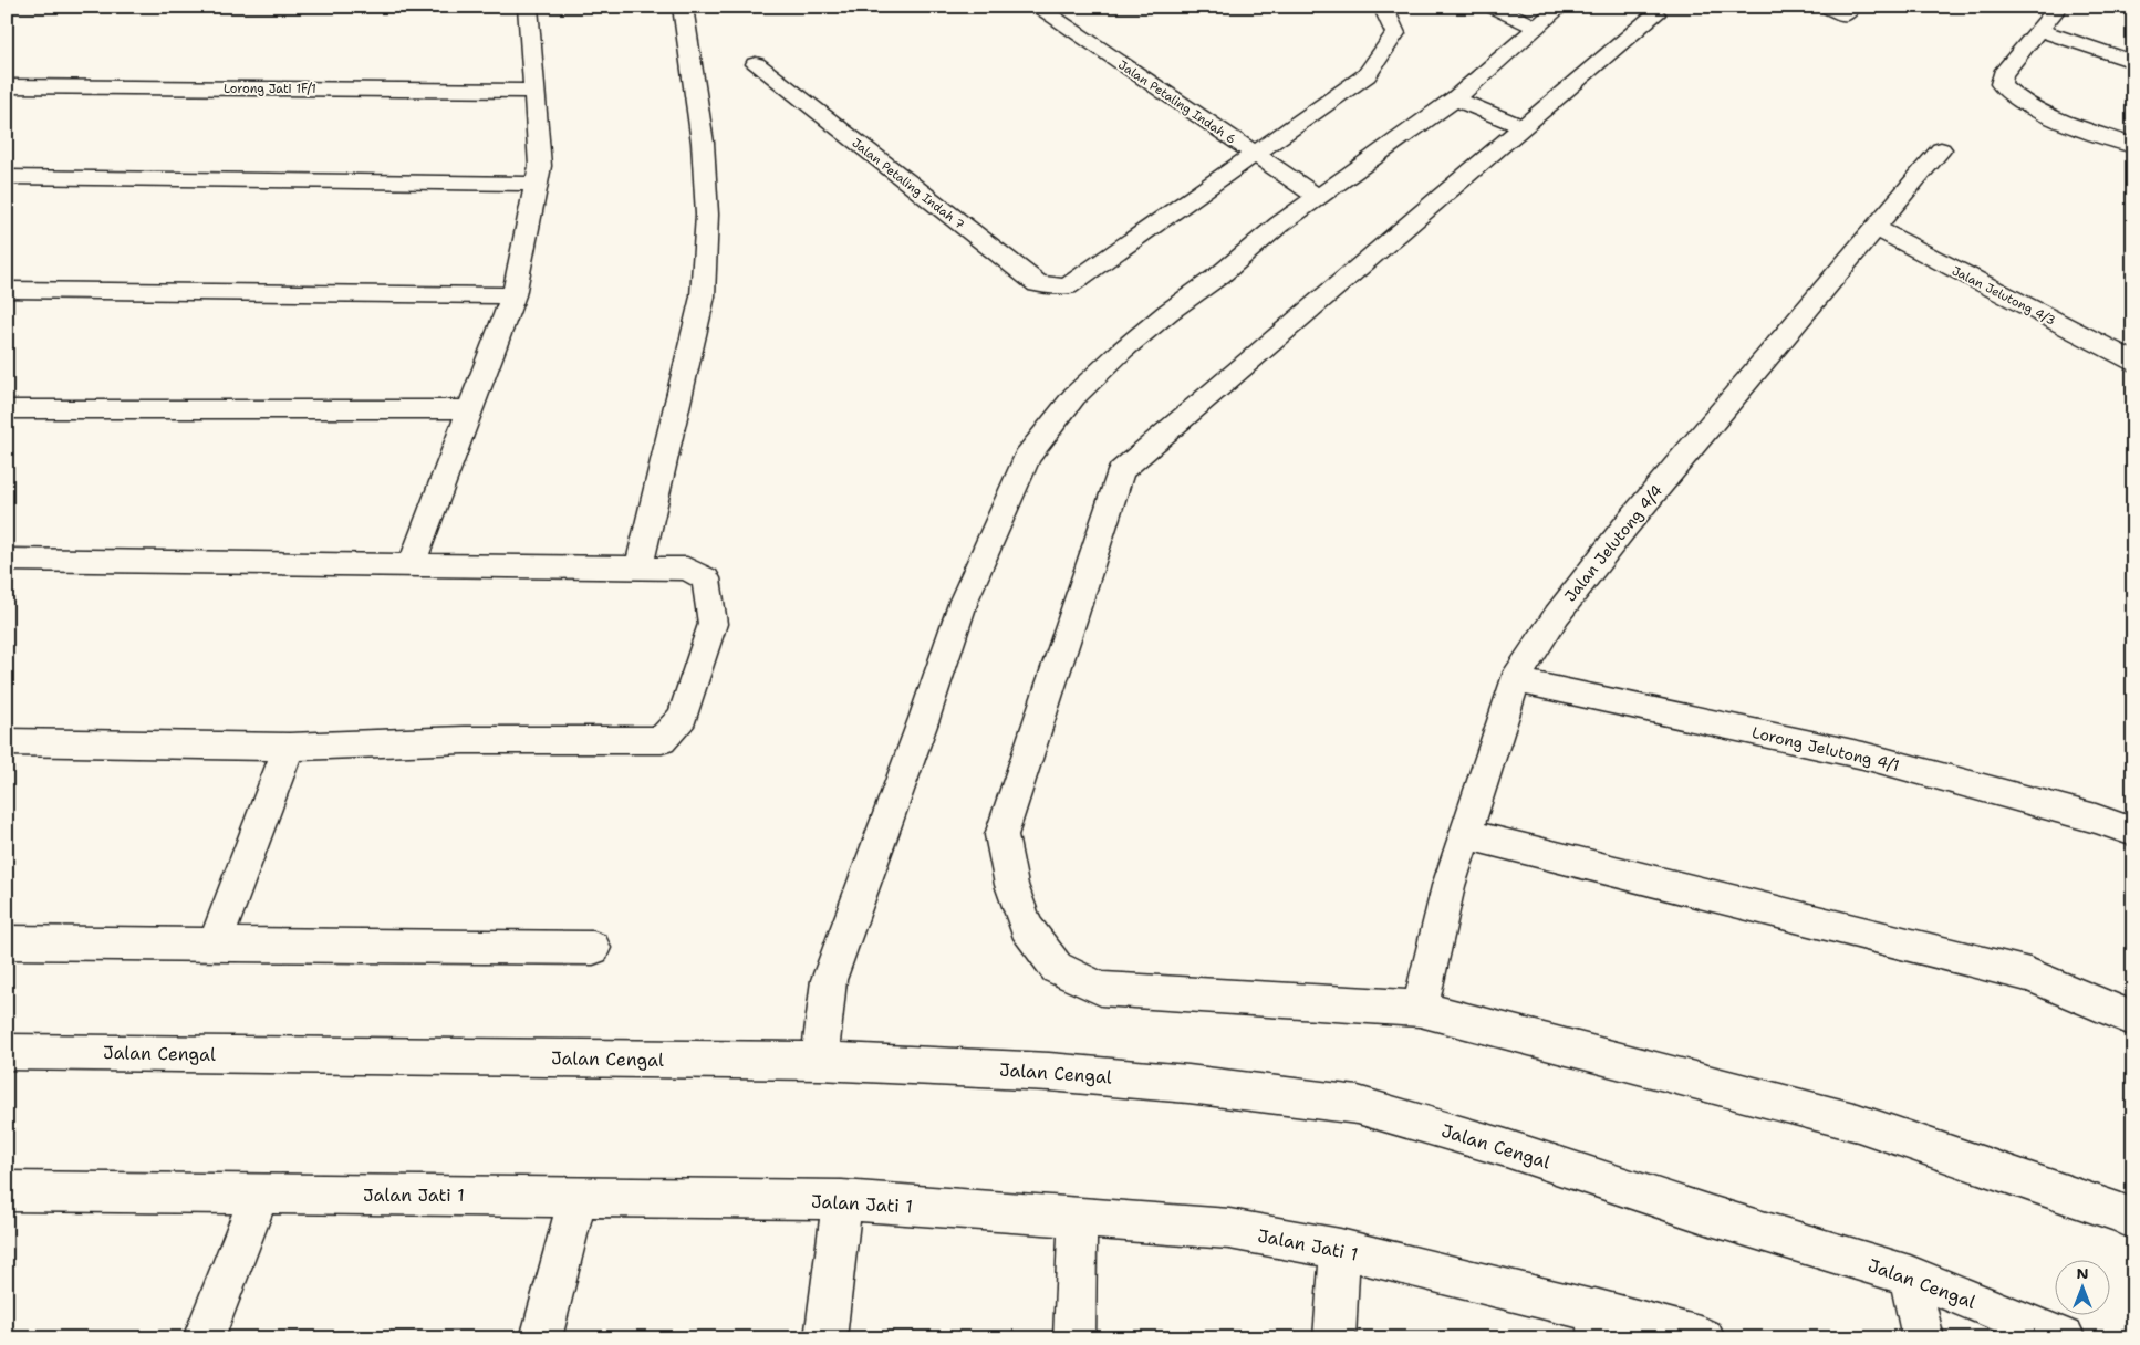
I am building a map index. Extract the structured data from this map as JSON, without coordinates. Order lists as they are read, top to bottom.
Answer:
{
  "streets": {
    "street": [
      "Lorong Jati 1F/1",
      "Jalan Petaling Indah 6",
      "Jalan Petaling Indah 7",
      "Jalan Jelutong 4/3",
      "Jalan Jelutong 4/4",
      "Lorong Jelutong 4/1",
      "Jalan Cengal",
      "Jalan Jati 1"
    ]
  },
  "crossings": [
    ["Jalan Petaling Indah 6", "Jalan Petaling Indah 7"],
    ["Jalan Jelutong 4/3", "Jalan Jelutong 4/4"],
    ["Jalan Jelutong 4/4", "Lorong Jelutong 4/1"]
  ],
  "north": "top"
}
